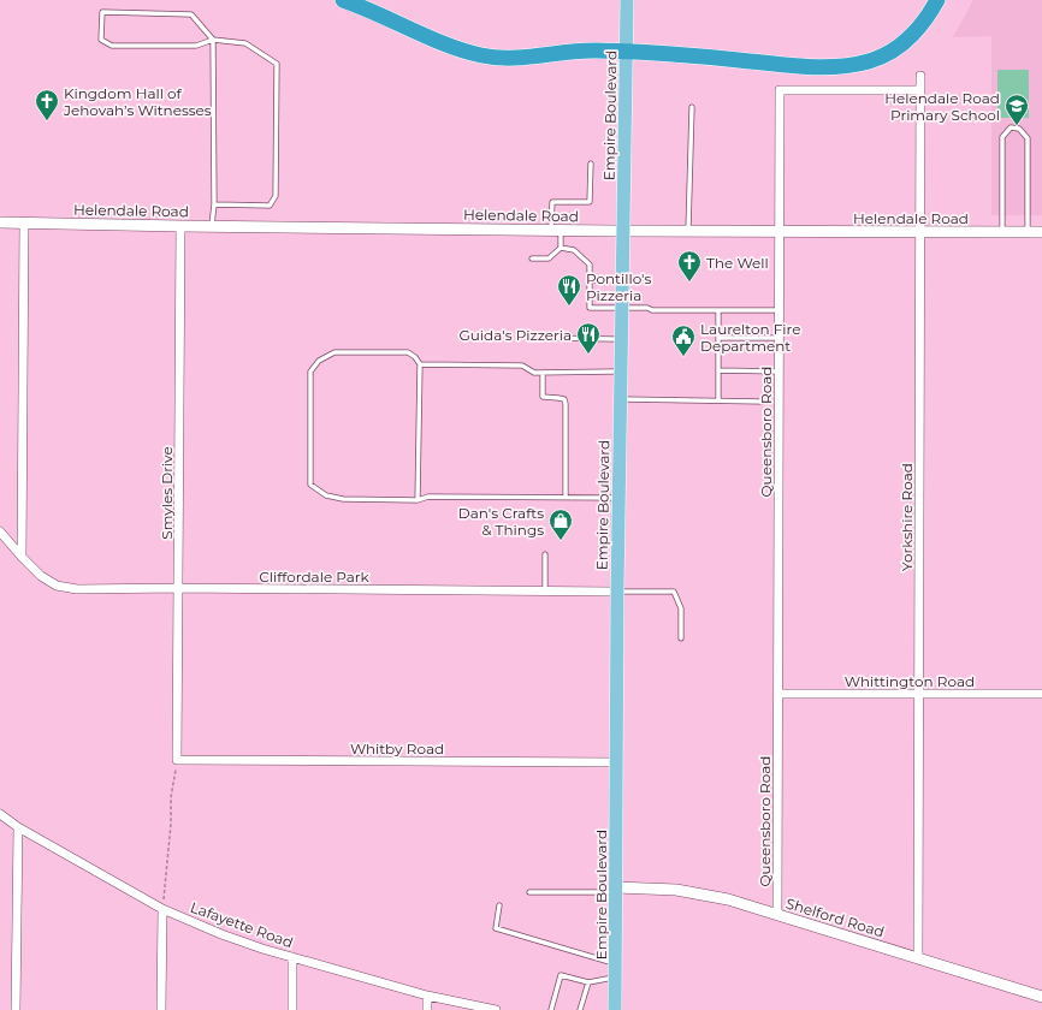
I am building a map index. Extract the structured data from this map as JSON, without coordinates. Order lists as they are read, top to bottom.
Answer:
{
  "streets": {
    "main road": ["Empire Boulevard"],
    "street": [
      "Helendale Road",
      "Queensboro Road",
      "Smyles Drive",
      "Yorkshire Road",
      "Cliffordale Park",
      "Whittington Road",
      "Whitby Road",
      "Shelford Road",
      "Lafayette Road"
    ]
  },
  "crossings": [
    ["Empire Boulevard", "Helendale Road"],
    ["Empire Boulevard", "Cliffordale Park"],
    ["Empire Boulevard", "Whitby Road"],
    ["Empire Boulevard", "Shelford Road"],
    ["Helendale Road", "Queensboro Road"],
    ["Helendale Road", "Smyles Drive"],
    ["Helendale Road", "Yorkshire Road"],
    ["Queensboro Road", "Yorkshire Road"],
    ["Queensboro Road", "Whittington Road"],
    ["Queensboro Road", "Shelford Road"],
    ["Smyles Drive", "Cliffordale Park"],
    ["Smyles Drive", "Whitby Road"],
    ["Yorkshire Road", "Whittington Road"],
    ["Yorkshire Road", "Shelford Road"]
  ],
  "places": {
    "church": ["Kingdom Hall of Jehovah’s Witnesses", "The Well"],
    "school or university": ["Helendale Road Primary School"],
    "restaurant": ["Pontillo's Pizzeria", "Guida's Pizzeria"],
    "public building": ["Laurelton Fire Department"],
    "shop": ["Dan's Crafts & Things"]
  }
}
